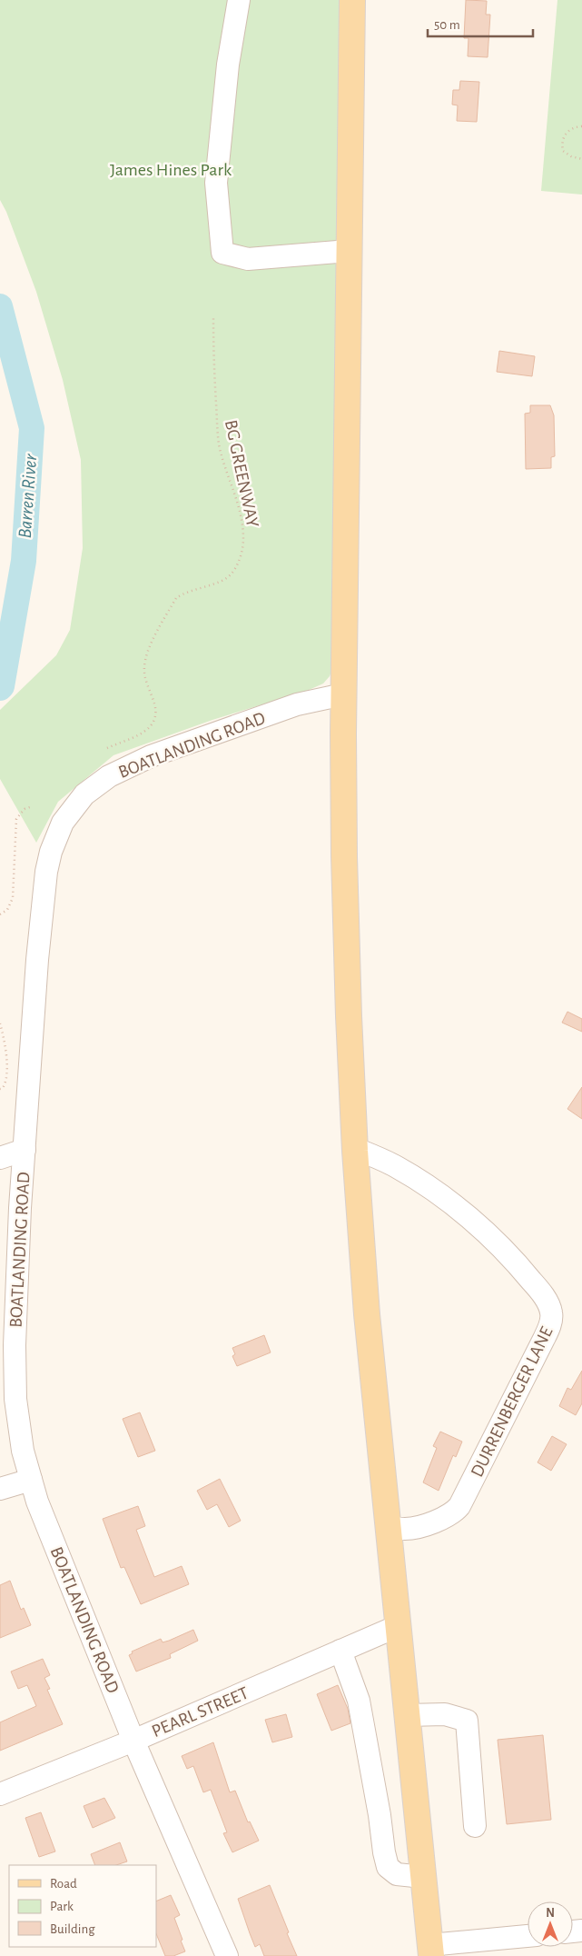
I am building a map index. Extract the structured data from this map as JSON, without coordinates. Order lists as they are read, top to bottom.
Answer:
{
  "streets": {
    "street": ["BOATLANDING ROAD", "DURRENBERGER LANE", "PEARL STREET"],
    "path": ["BG GREENWAY"]
  },
  "crossings": [
    ["BOATLANDING ROAD", "PEARL STREET"]
  ],
  "water": ["Barren River"],
  "parks": ["James Hines Park"],
  "legend": ["Road", "Park", "Building"],
  "scale_bar": "50 m",
  "north": "top"
}
